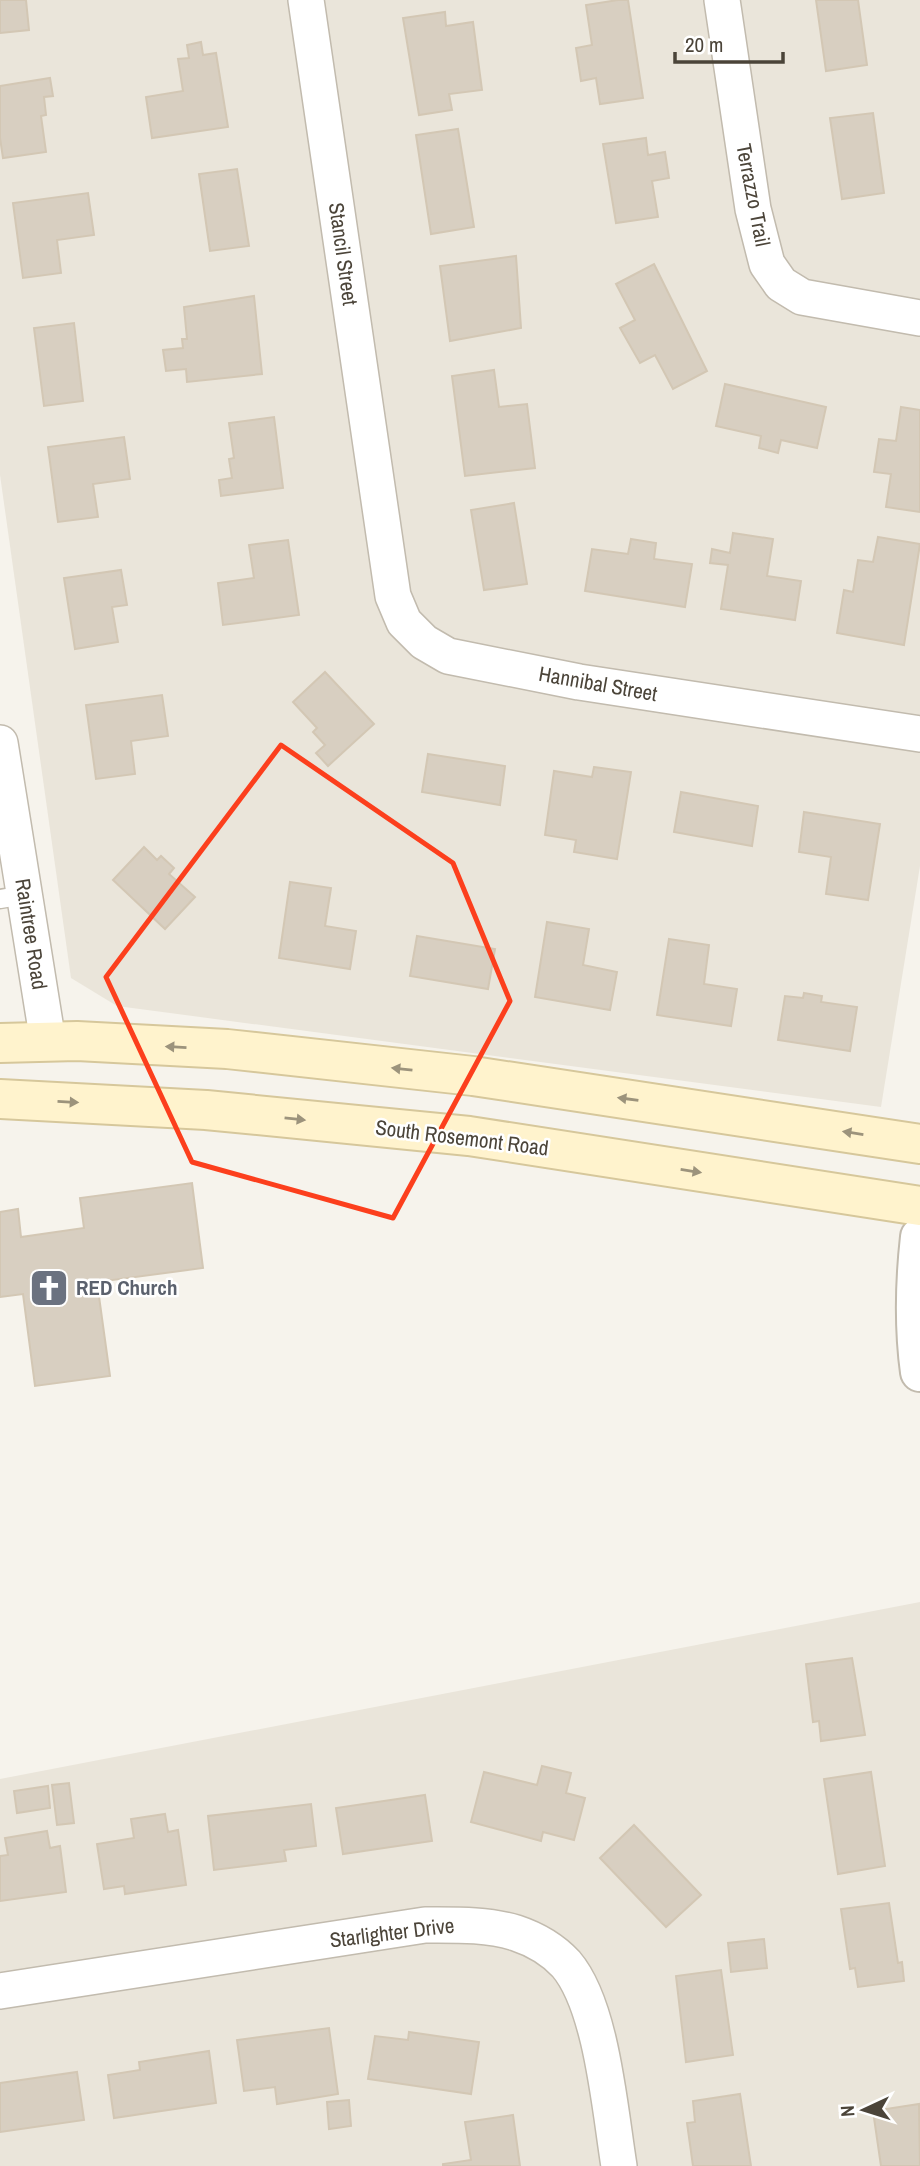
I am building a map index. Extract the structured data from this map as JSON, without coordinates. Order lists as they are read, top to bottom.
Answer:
{
  "streets": {
    "main road": ["South Rosemont Road"],
    "street": [
      "Terrazzo Trail",
      "Stancil Street",
      "Hannibal Street",
      "Raintree Road",
      "Starlighter Drive"
    ]
  },
  "crossings": [
    ["Stancil Street", "Hannibal Street"]
  ],
  "places": {
    "church": ["RED Church"]
  },
  "scale_bar": "20 m",
  "north": "left"
}
